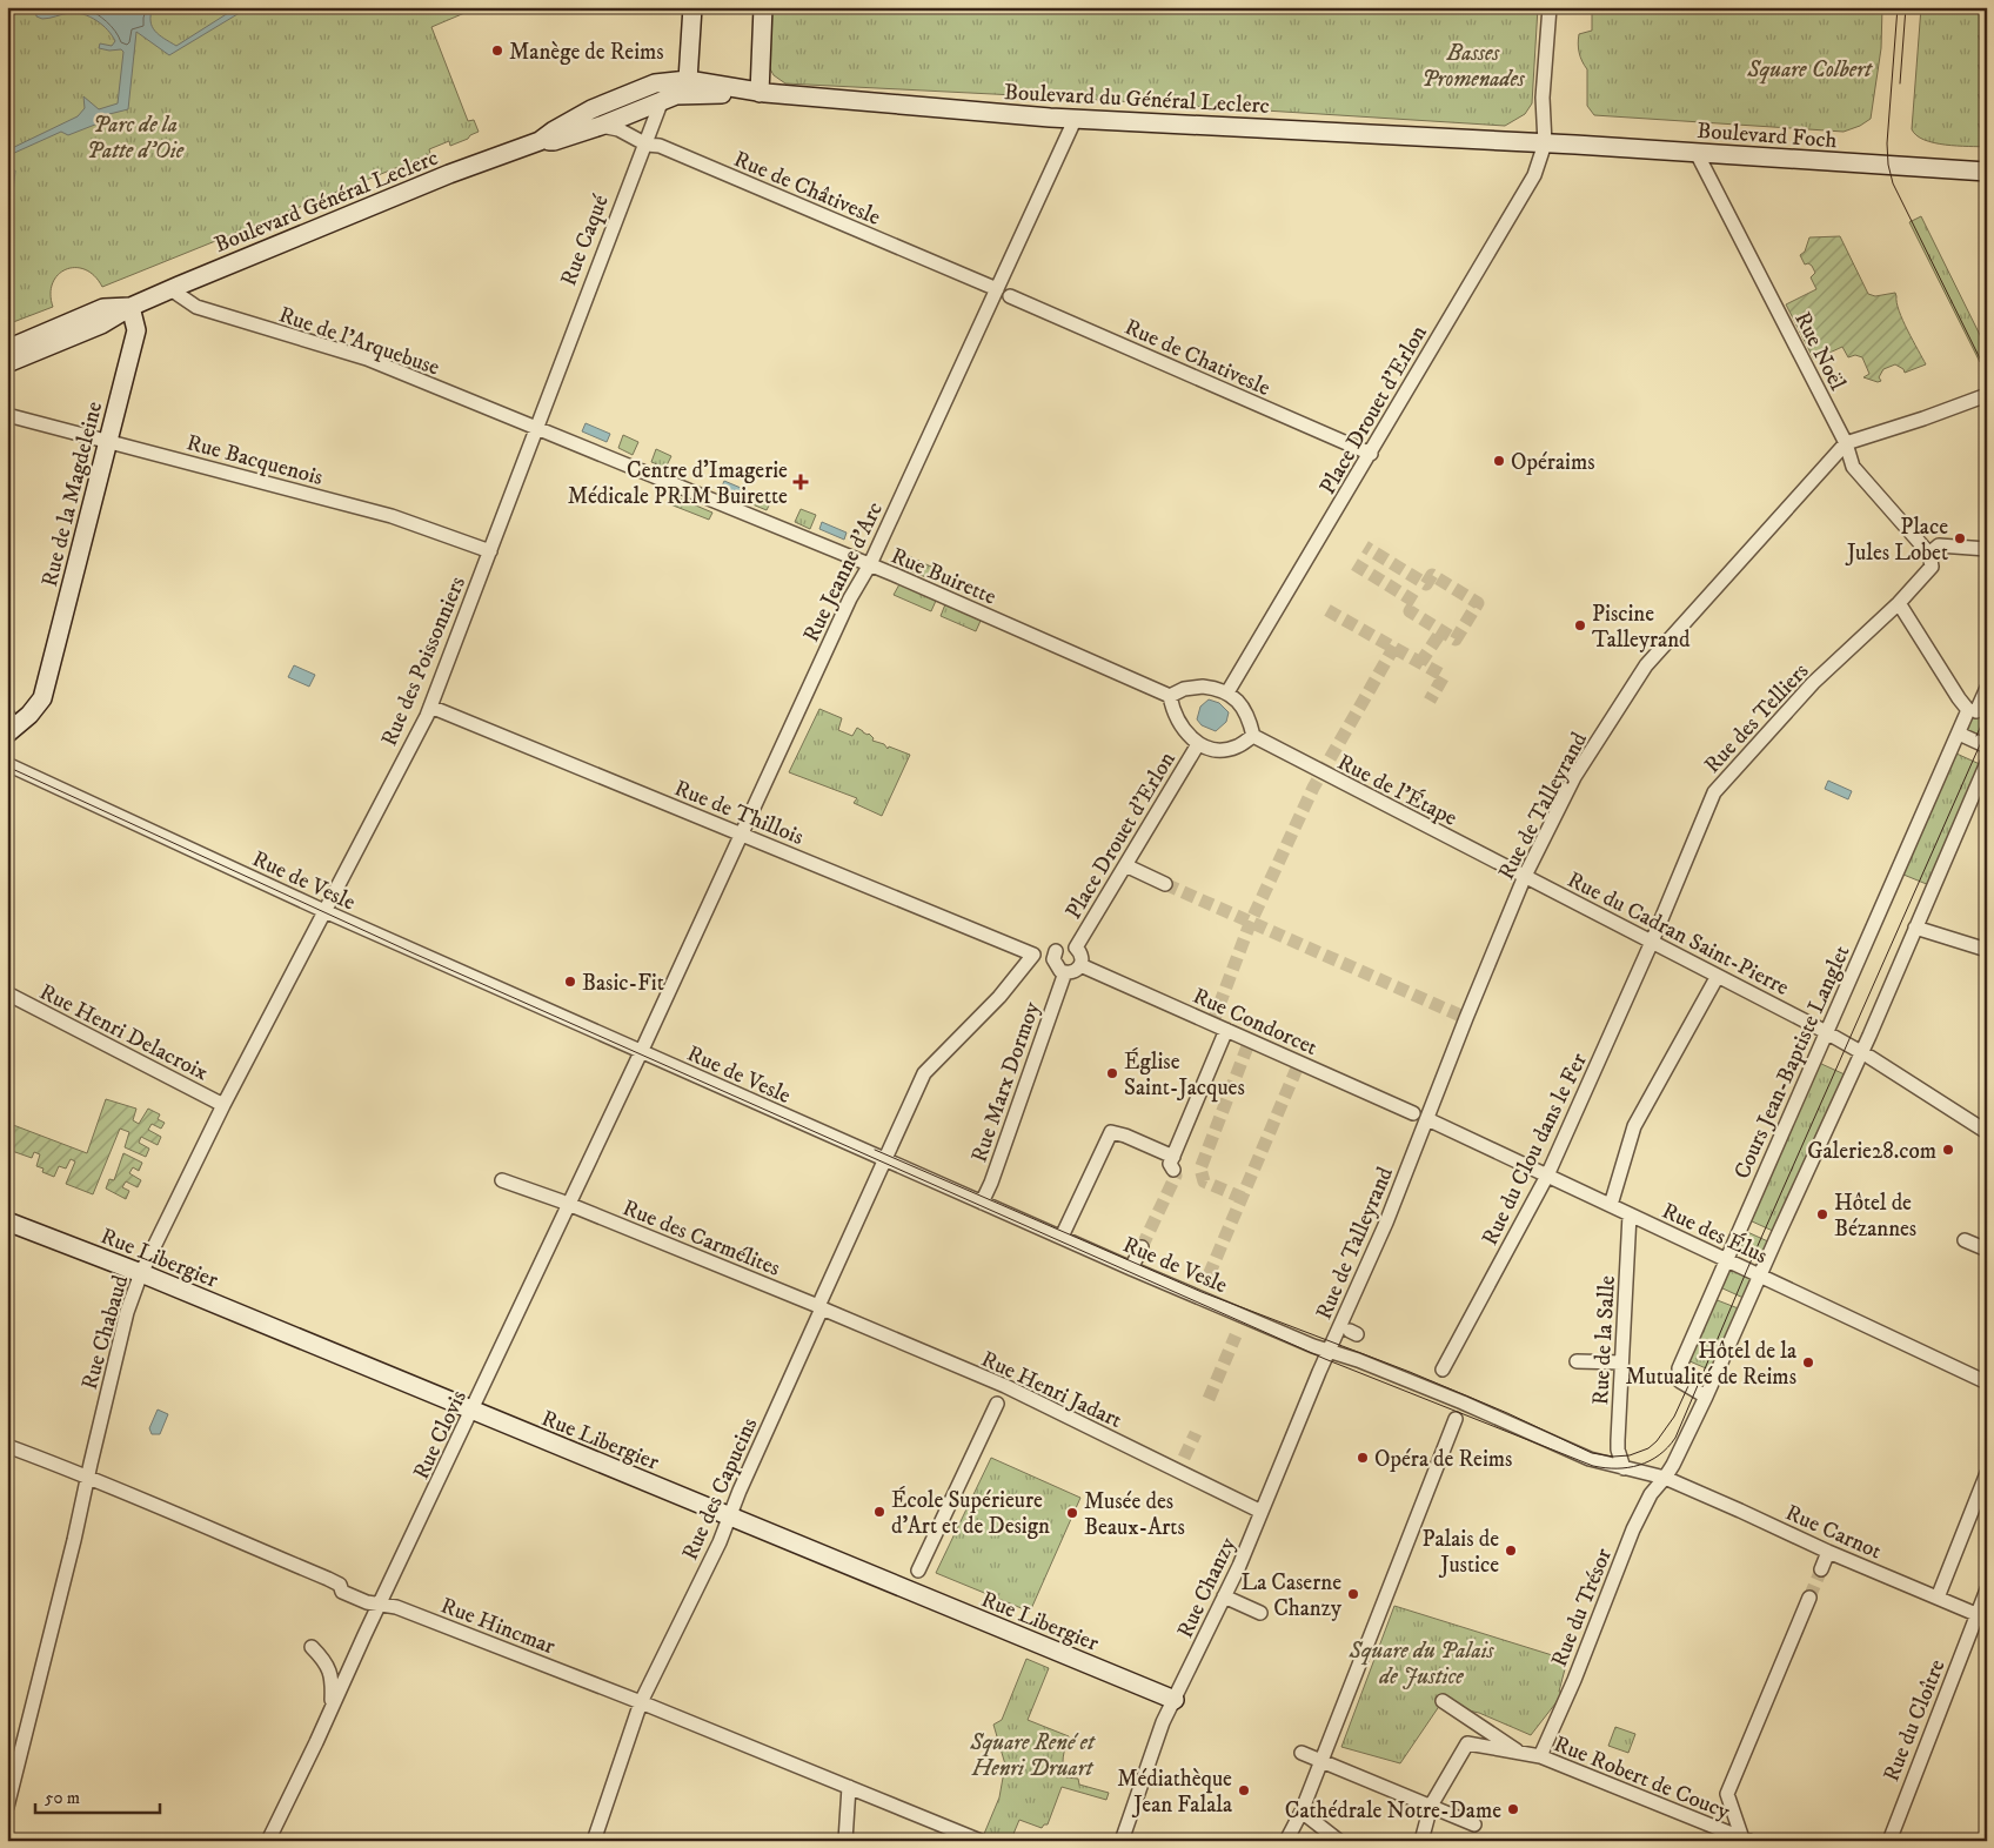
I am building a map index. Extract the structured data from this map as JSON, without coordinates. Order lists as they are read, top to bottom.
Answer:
{
  "streets": {
    "main road": [
      "Boulevard du Général Leclerc",
      "Boulevard Foch",
      "Boulevard Général Leclerc",
      "Rue de la Magdeleine",
      "Rue Libergier"
    ],
    "street": [
      "Rue de Châtivesle",
      "Rue Caqué",
      "Rue de l'Arquebuse",
      "Rue Noël",
      "Rue de Chativesle",
      "Place Drouet d'Erlon",
      "Rue Bacquenois",
      "Rue Jeanne d'Arc",
      "Rue Buirette",
      "Rue des Poissonniers",
      "Rue des Telliers",
      "Rue de l'Étape",
      "Rue de Talleyrand",
      "Rue de Thillois",
      "Rue de Vesle",
      "Rue du Cadran Saint-Pierre",
      "Rue Condorcet",
      "Rue Henri Delacroix",
      "Cours Jean-Baptiste Langlet",
      "Rue Marx Dormoy",
      "Rue du Clou dans le Fer",
      "Rue des Élus",
      "Rue des Carmélites",
      "Rue Chabaud",
      "Rue de la Salle",
      "Rue Henri Jadart",
      "Rue Clovis",
      "Rue des Capucins",
      "Rue Carnot",
      "Rue Chanzy",
      "Rue du Trésor",
      "Rue Hincmar",
      "Rue du Cloître",
      "Rue Robert de Coucy"
    ]
  },
  "crossings": [
    ["Boulevard du Général Leclerc", "Boulevard Foch"],
    ["Boulevard du Général Leclerc", "Boulevard Général Leclerc"],
    ["Boulevard du Général Leclerc", "Place Drouet d'Erlon"],
    ["Boulevard du Général Leclerc", "Rue Jeanne d'Arc"],
    ["Boulevard Foch", "Rue Noël"],
    ["Boulevard Foch", "Place Drouet d'Erlon"],
    ["Rue de Châtivesle", "Boulevard Général Leclerc"],
    ["Rue de Châtivesle", "Rue Caqué"],
    ["Rue de Châtivesle", "Rue de Chativesle"],
    ["Rue de Châtivesle", "Rue Jeanne d'Arc"],
    ["Boulevard Général Leclerc", "Rue Caqué"],
    ["Boulevard Général Leclerc", "Rue de l'Arquebuse"],
    ["Boulevard Général Leclerc", "Rue de la Magdeleine"],
    ["Rue Caqué", "Rue de l'Arquebuse"],
    ["Rue Caqué", "Rue Buirette"],
    ["Rue Caqué", "Rue des Poissonniers"],
    ["Rue de l'Arquebuse", "Rue Buirette"],
    ["Rue de l'Arquebuse", "Rue des Poissonniers"],
    ["Rue Noël", "Rue des Telliers"],
    ["Rue Noël", "Rue de Talleyrand"],
    ["Rue de Chativesle", "Place Drouet d'Erlon"],
    ["Rue de Chativesle", "Rue Jeanne d'Arc"],
    ["Place Drouet d'Erlon", "Rue Buirette"],
    ["Place Drouet d'Erlon", "Rue de l'Étape"],
    ["Place Drouet d'Erlon", "Rue de Thillois"],
    ["Place Drouet d'Erlon", "Rue Condorcet"],
    ["Place Drouet d'Erlon", "Rue Marx Dormoy"],
    ["Place Drouet d'Erlon", "Rue des Capucins"],
    ["Rue Bacquenois", "Rue de la Magdeleine"],
    ["Rue Bacquenois", "Rue des Poissonniers"],
    ["Rue Jeanne d'Arc", "Rue Buirette"],
    ["Rue Jeanne d'Arc", "Rue de Thillois"],
    ["Rue Jeanne d'Arc", "Rue de Vesle"],
    ["Rue Jeanne d'Arc", "Rue Clovis"],
    ["Rue Buirette", "Rue des Poissonniers"],
    ["Rue Buirette", "Rue de l'Étape"],
    ["Rue des Poissonniers", "Rue de Thillois"],
    ["Rue des Poissonniers", "Rue de Vesle"],
    ["Rue des Poissonniers", "Rue Chabaud"],
    ["Rue des Telliers", "Rue du Cadran Saint-Pierre"],
    ["Rue des Telliers", "Rue du Clou dans le Fer"],
    ["Rue de l'Étape", "Rue de Talleyrand"],
    ["Rue de l'Étape", "Rue du Cadran Saint-Pierre"],
    ["Rue de Talleyrand", "Rue de Vesle"],
    ["Rue de Talleyrand", "Rue du Cadran Saint-Pierre"],
    ["Rue de Talleyrand", "Rue des Élus"],
    ["Rue de Talleyrand", "Rue Chanzy"],
    ["Rue de Thillois", "Rue des Capucins"],
    ["Rue de Vesle", "Rue Marx Dormoy"],
    ["Rue de Vesle", "Rue Chabaud"],
    ["Rue de Vesle", "Rue de la Salle"],
    ["Rue de Vesle", "Rue Clovis"],
    ["Rue de Vesle", "Rue des Capucins"],
    ["Rue de Vesle", "Rue Carnot"],
    ["Rue de Vesle", "Rue Chanzy"],
    ["Rue du Cadran Saint-Pierre", "Cours Jean-Baptiste Langlet"],
    ["Rue du Cadran Saint-Pierre", "Rue du Clou dans le Fer"],
    ["Rue Condorcet", "Rue Marx Dormoy"],
    ["Rue Henri Delacroix", "Rue Chabaud"],
    ["Cours Jean-Baptiste Langlet", "Rue des Élus"],
    ["Rue du Clou dans le Fer", "Rue des Élus"],
    ["Rue des Élus", "Rue de la Salle"],
    ["Rue des Carmélites", "Rue Henri Jadart"],
    ["Rue des Carmélites", "Rue Clovis"],
    ["Rue des Carmélites", "Rue des Capucins"],
    ["Rue Libergier", "Rue Chabaud"],
    ["Rue Libergier", "Rue Clovis"],
    ["Rue Libergier", "Rue des Capucins"],
    ["Rue Libergier", "Rue Chanzy"],
    ["Rue Chabaud", "Rue Hincmar"],
    ["Rue de la Salle", "Rue Carnot"],
    ["Rue Henri Jadart", "Rue des Capucins"],
    ["Rue Henri Jadart", "Rue Chanzy"],
    ["Rue Clovis", "Rue Hincmar"],
    ["Rue des Capucins", "Rue Hincmar"],
    ["Rue Carnot", "Rue du Trésor"],
    ["Rue Carnot", "Rue du Cloître"],
    ["Rue du Trésor", "Rue Robert de Coucy"]
  ],
  "parks": [
    "Basses Promenades",
    "Square Colbert",
    "Parc de la Patte d'Oie",
    "Square du Palais de Justice",
    "Square René et Henri Druart"
  ],
  "places": {
    "other": [
      "Manège de Reims",
      "Opéraims",
      "Place Jules Lobet",
      "Piscine Talleyrand",
      "Basic-Fit",
      "Église Saint-Jacques",
      "Galerie28.com",
      "Hôtel de Bézannes",
      "Hôtel de la Mutualité de Reims",
      "Opéra de Reims",
      "École Supérieure d'Art et de Design",
      "Musée des Beaux-Arts",
      "Palais de Justice",
      "La Caserne Chanzy",
      "Médiathèque Jean Falala",
      "Cathédrale Notre-Dame"
    ],
    "health": ["Centre d'Imagerie Médicale PRIM Buirette"]
  },
  "scale_bar": "50 m"
}
